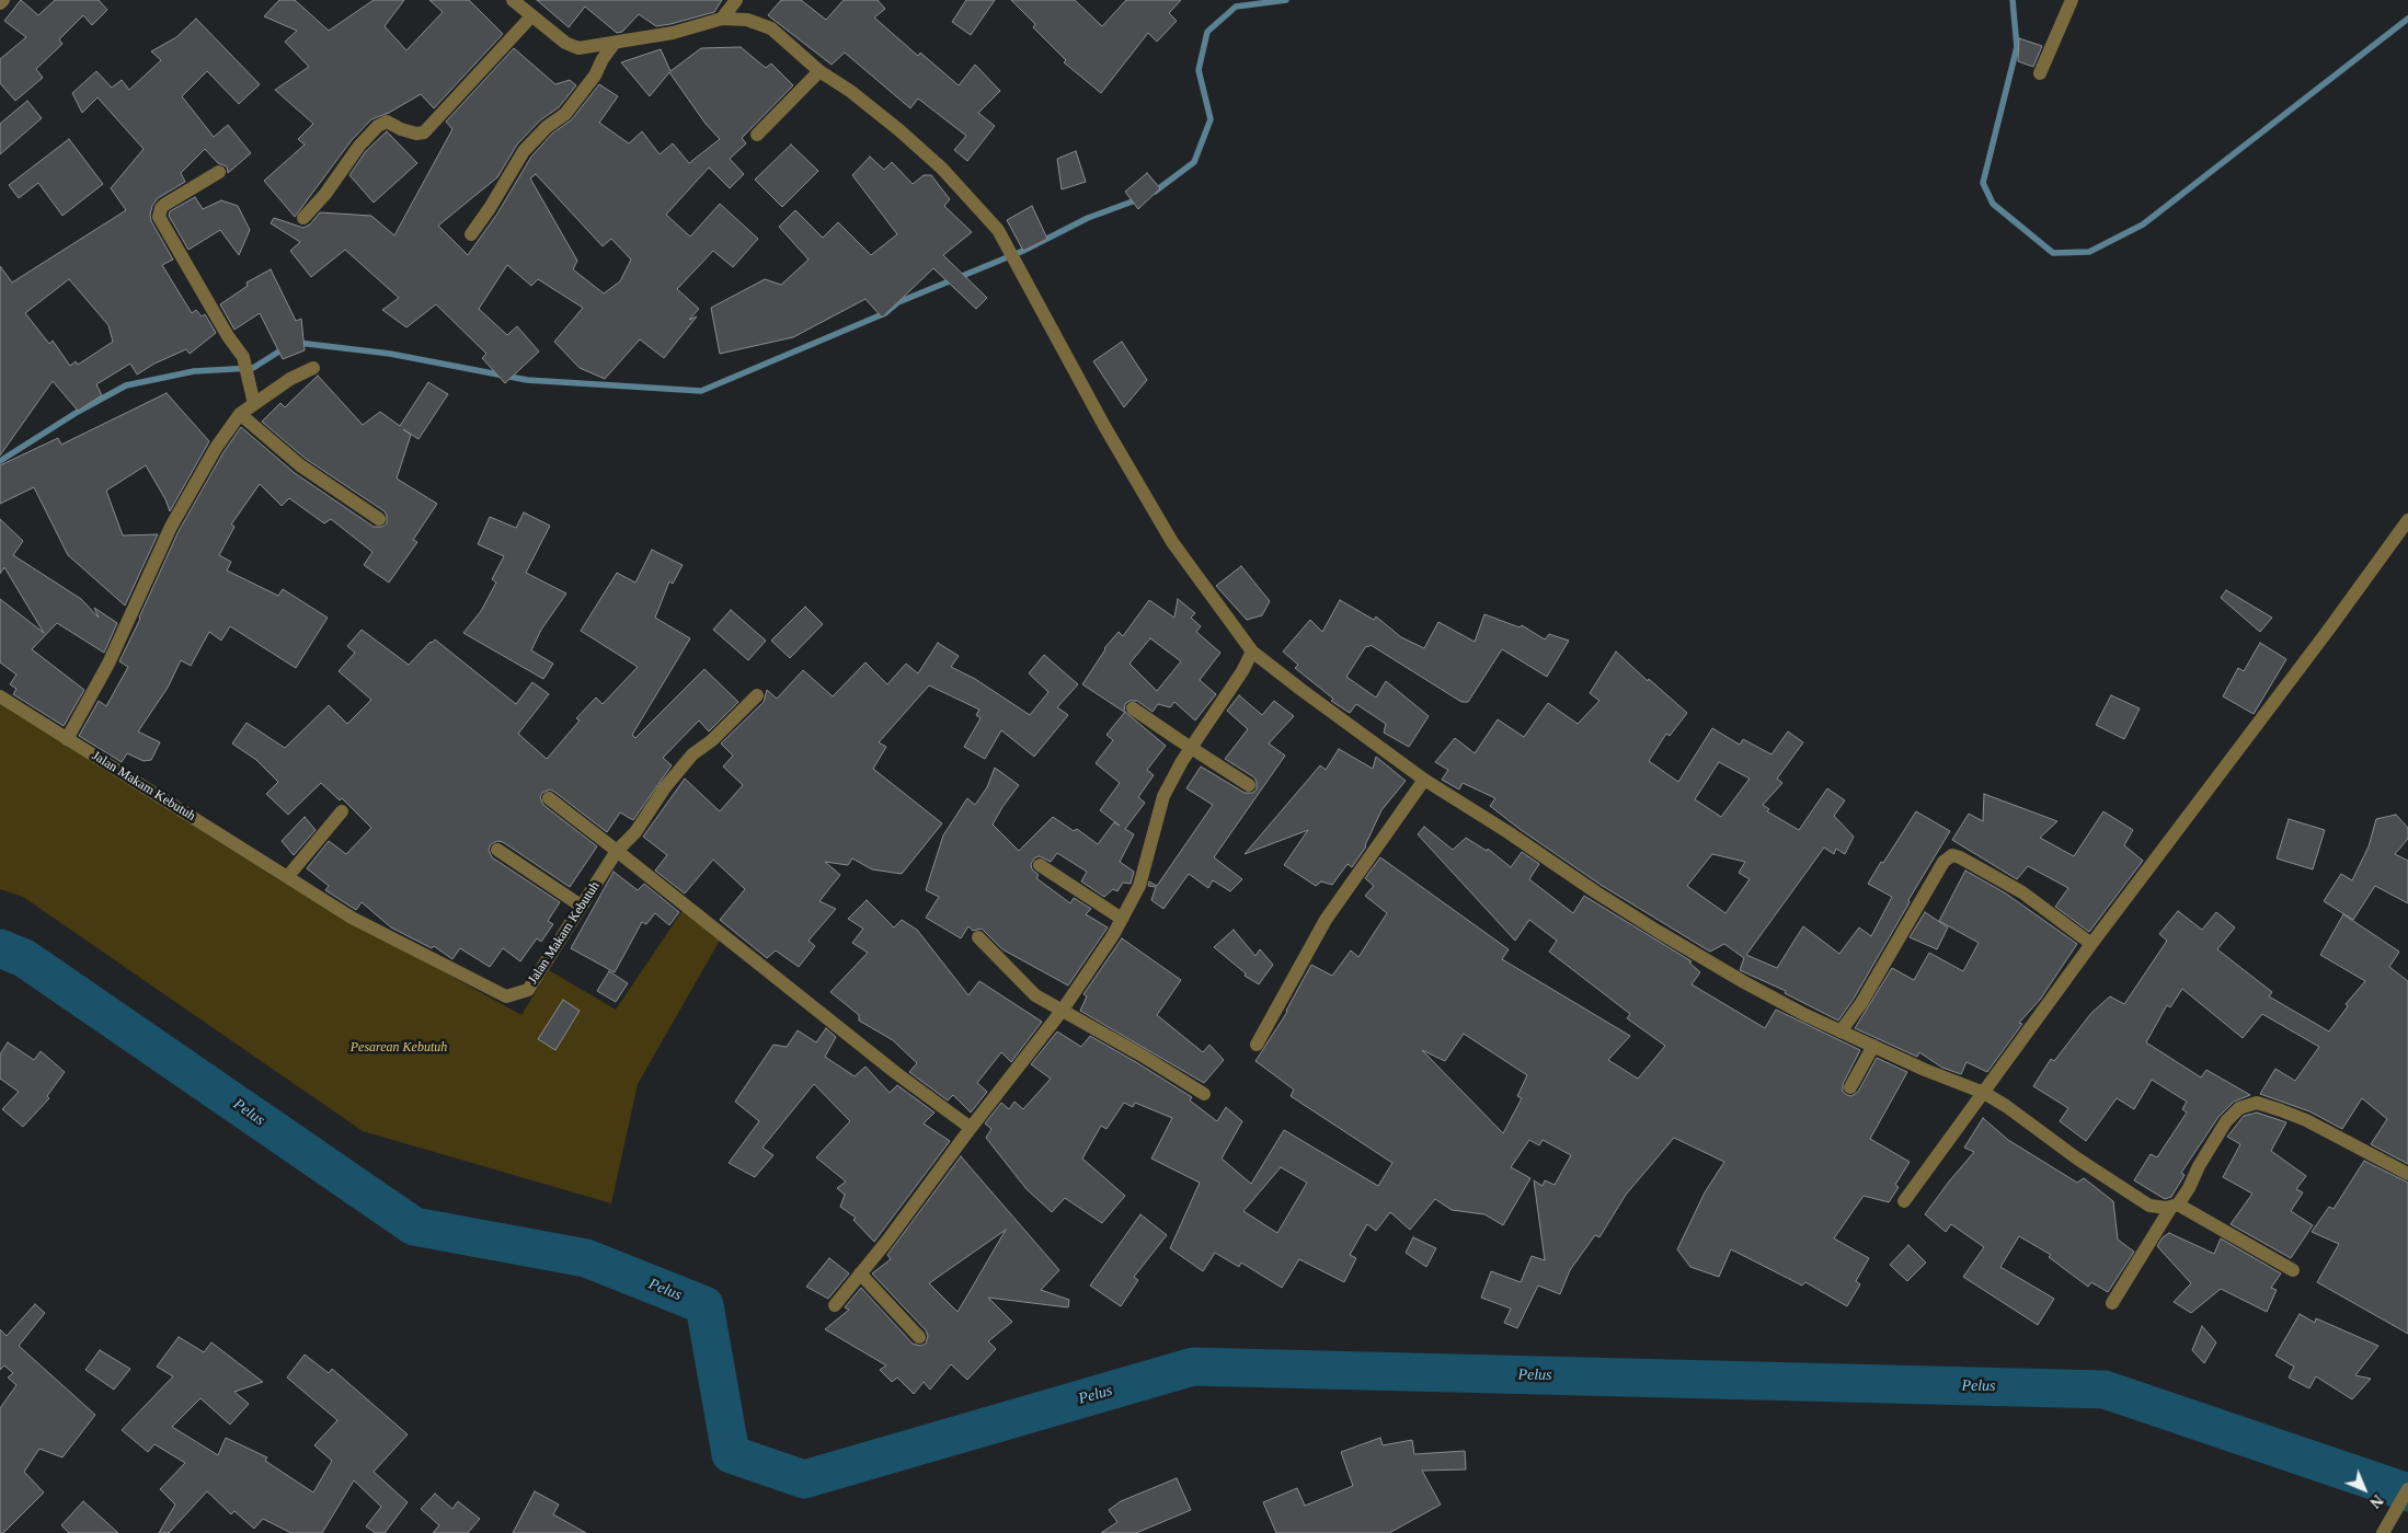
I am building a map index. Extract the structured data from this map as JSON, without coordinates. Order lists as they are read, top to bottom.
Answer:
{
  "streets": {
    "street": ["Jalan Makam Kebutuh"]
  },
  "water": ["Pelus"],
  "parks": ["Pesarean Kebutuh"],
  "north": "bottom right"
}
